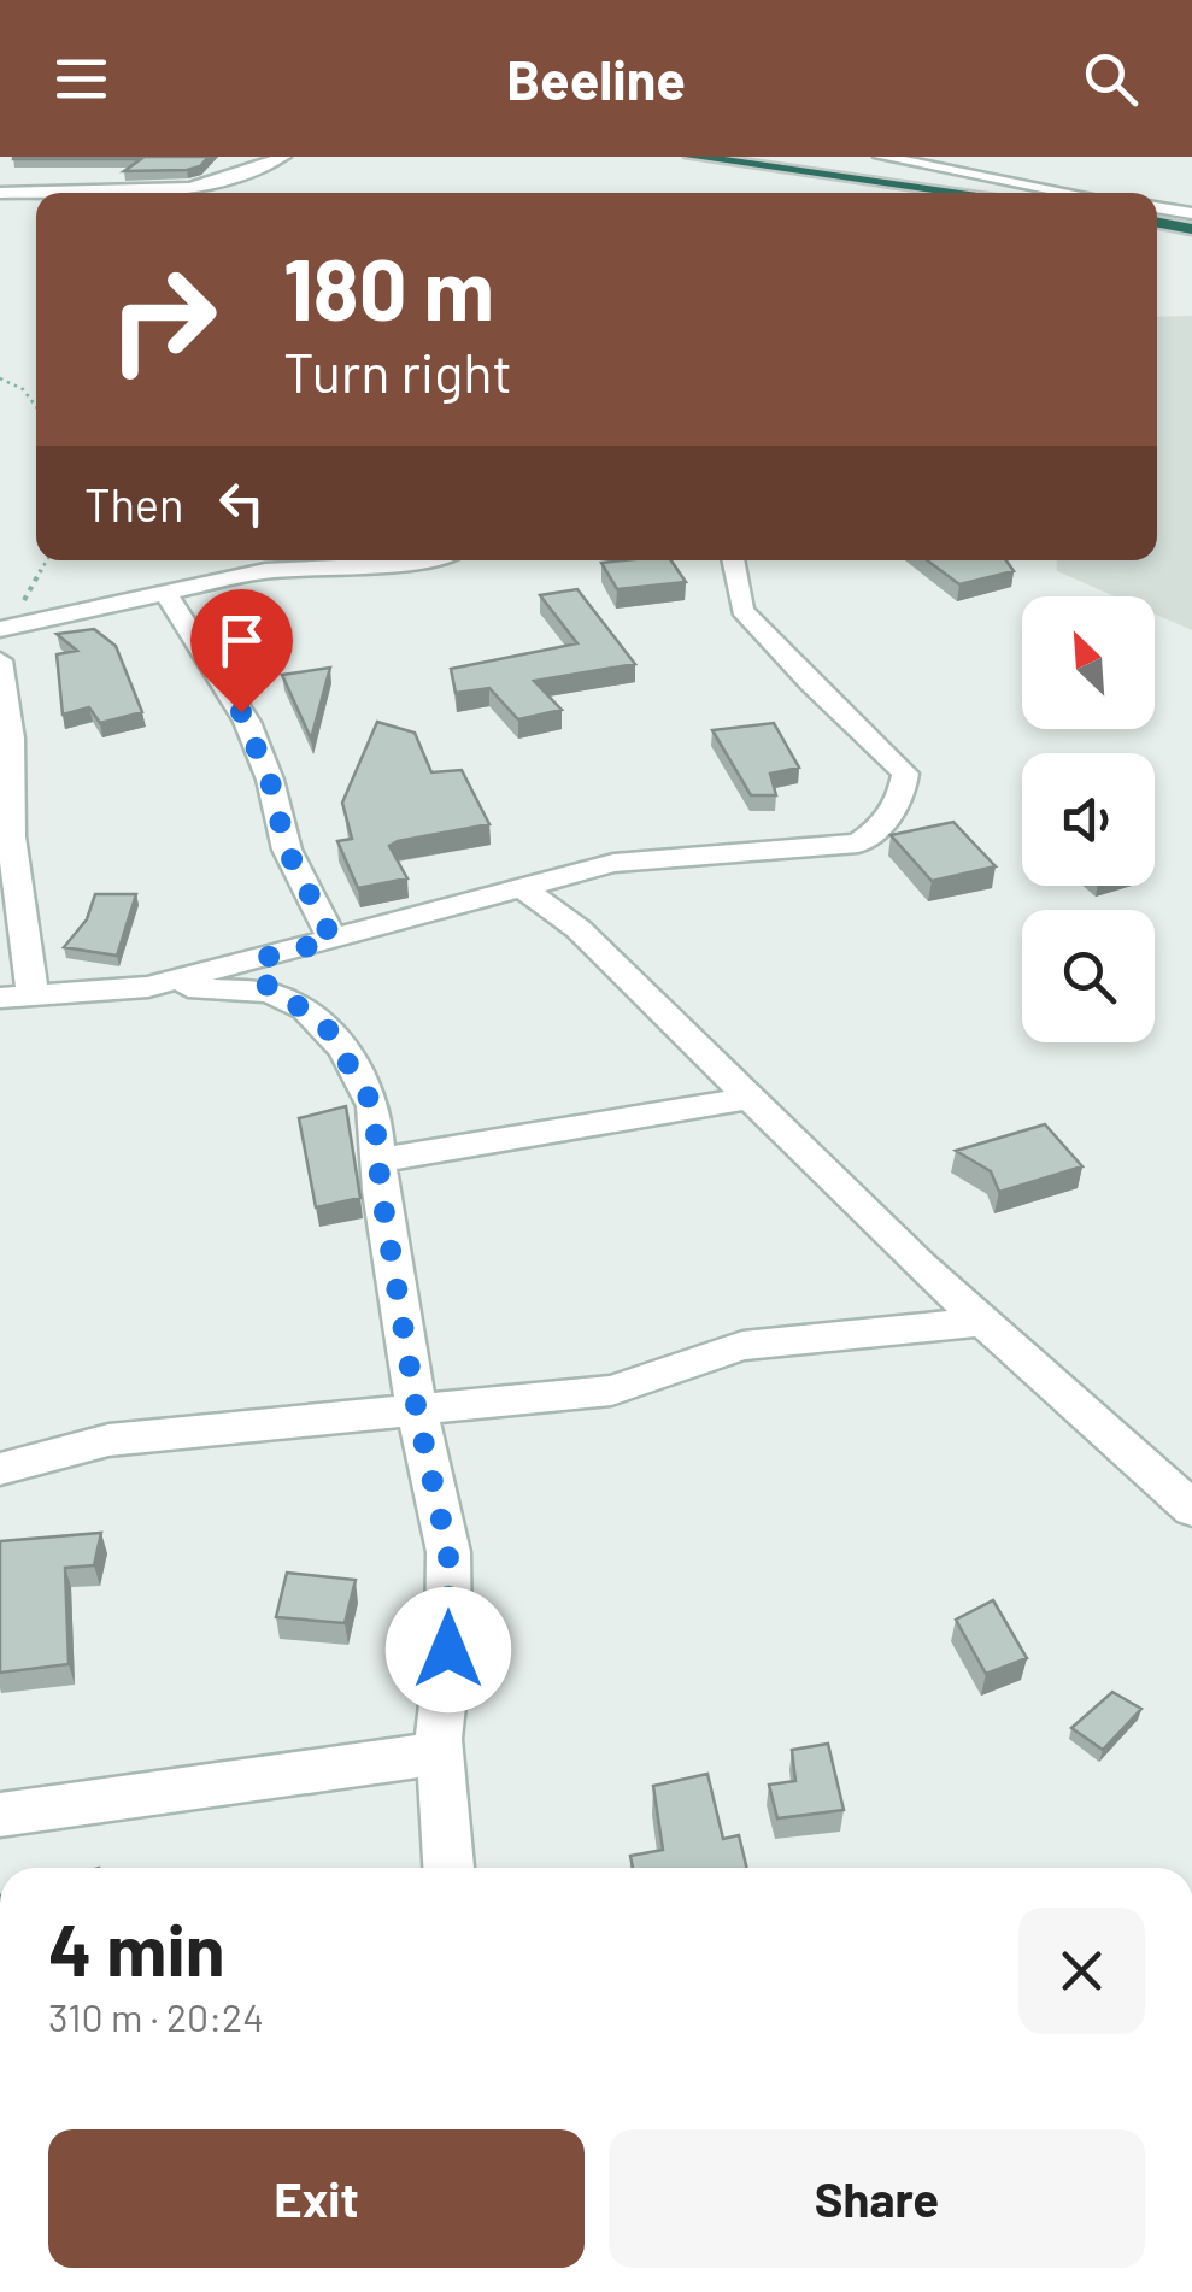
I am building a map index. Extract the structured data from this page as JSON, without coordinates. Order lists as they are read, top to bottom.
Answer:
{
  "north": "top left",
  "page": {
    "header": "Beeline",
    "turn": ["180 m", "Turn right"],
    "then": "Then",
    "heading": ["4 min", "310 m · 20:24"],
    "buttons": ["Exit", "Share"]
  }
}
